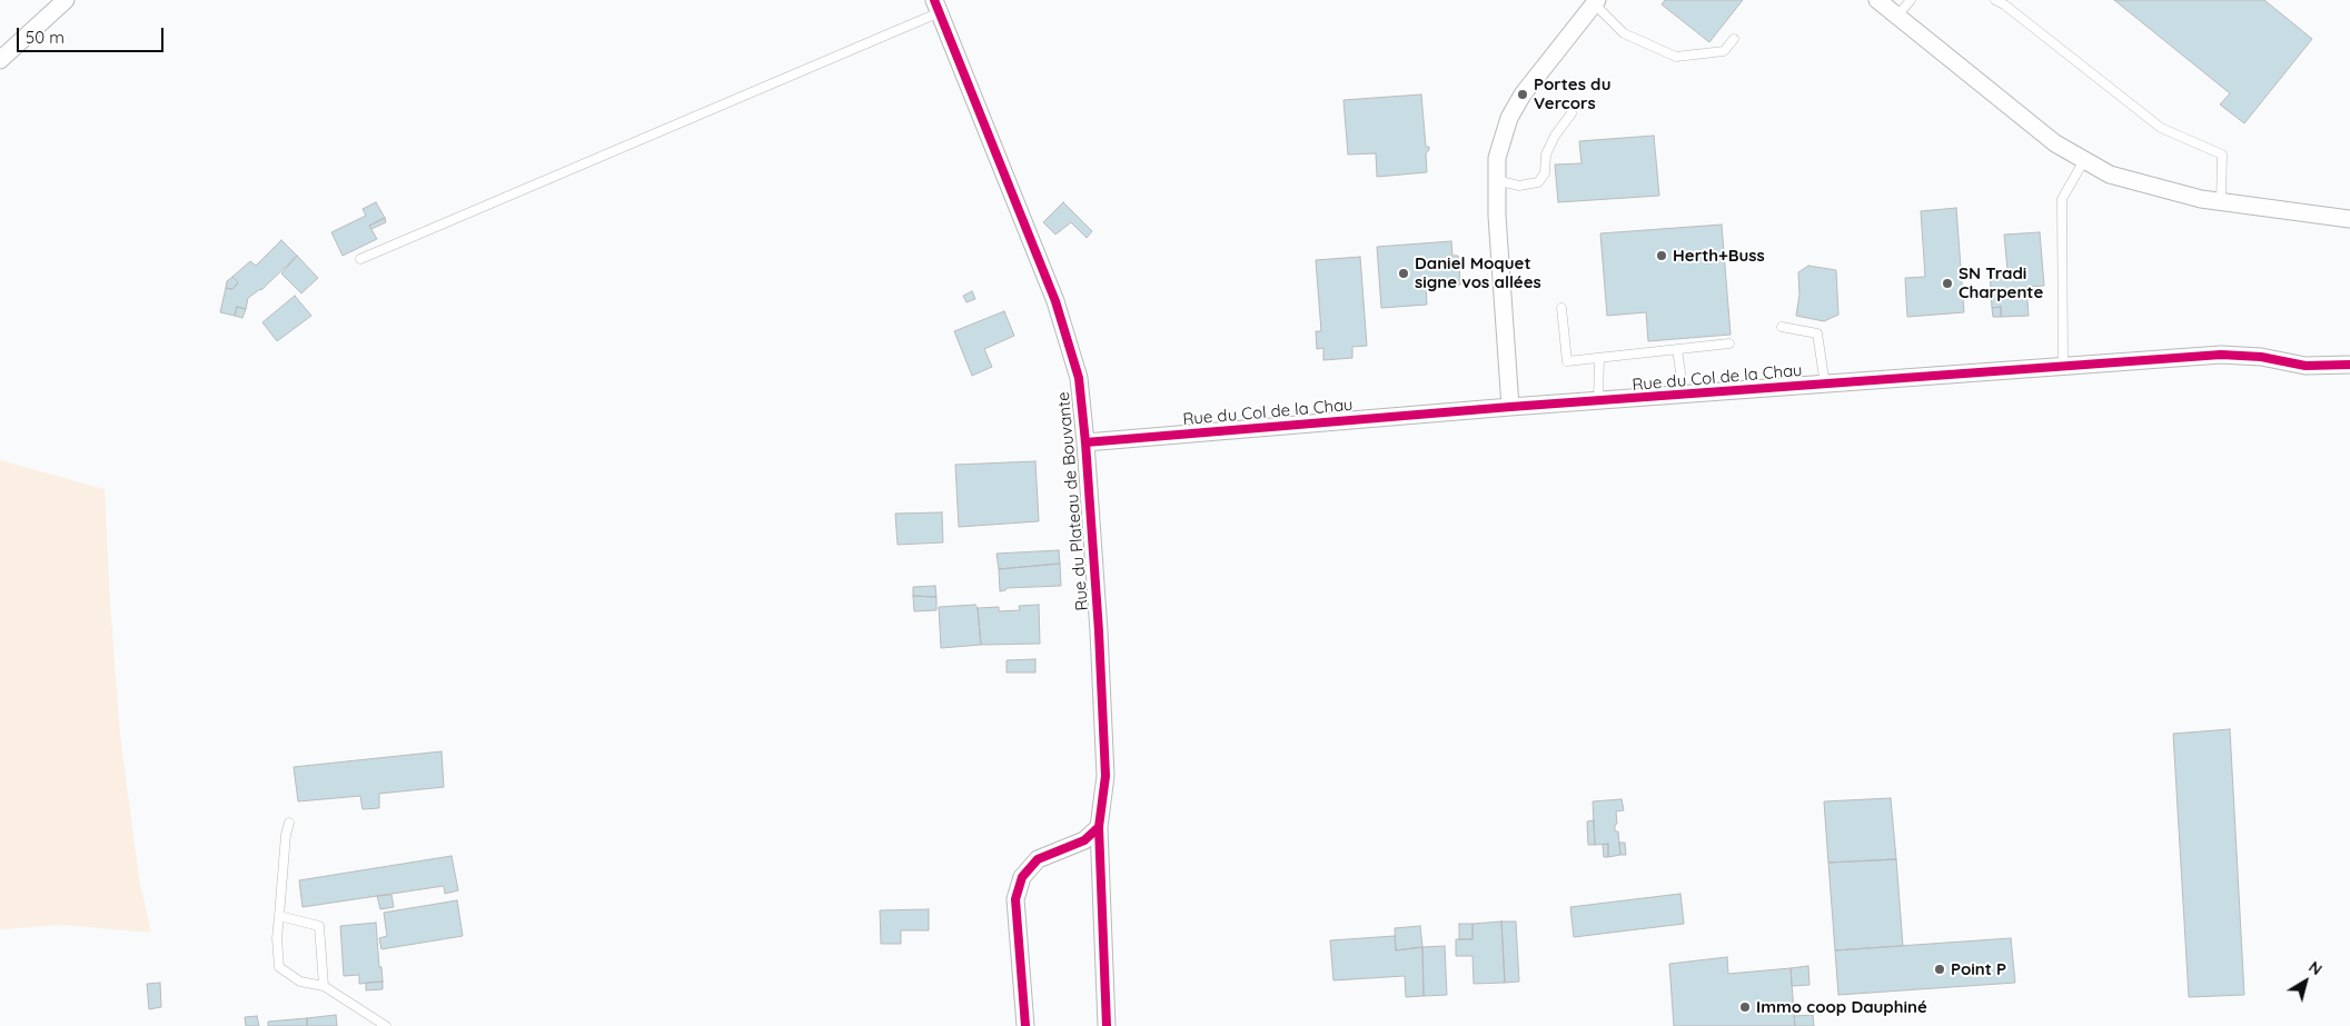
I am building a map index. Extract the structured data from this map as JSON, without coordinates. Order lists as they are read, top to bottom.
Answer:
{
  "streets": {
    "street": ["Rue du Col de la Chau", "Rue du Plateau de Bouvante"]
  },
  "crossings": [
    ["Rue du Col de la Chau", "Rue du Plateau de Bouvante"]
  ],
  "places": [
    "Portes du Vercors",
    "Herth+Buss",
    "Daniel Moquet signe vos allées",
    "SN Tradi Charpente",
    "Point P",
    "Immo coop Dauphiné"
  ],
  "scale_bar": "50 m",
  "north": "top right"
}
